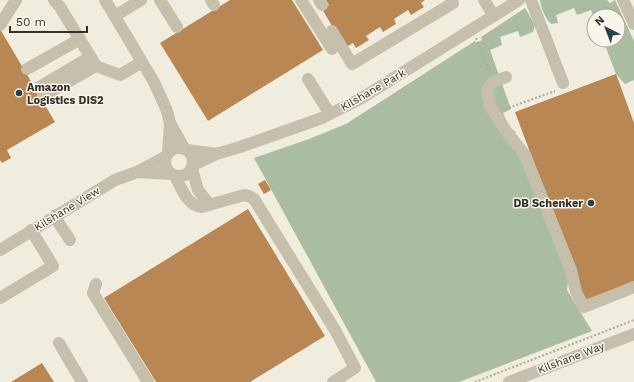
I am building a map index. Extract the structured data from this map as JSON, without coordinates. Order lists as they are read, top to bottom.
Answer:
{
  "streets": {
    "street": ["Kilshane Park", "Kilshane View", "Kilshane Way"]
  },
  "crossings": [
    ["Kilshane Park", "Kilshane View"]
  ],
  "places": ["Amazon Logistics DIS2", "DB Schenker"],
  "scale_bar": "50 m",
  "north": "top left"
}
